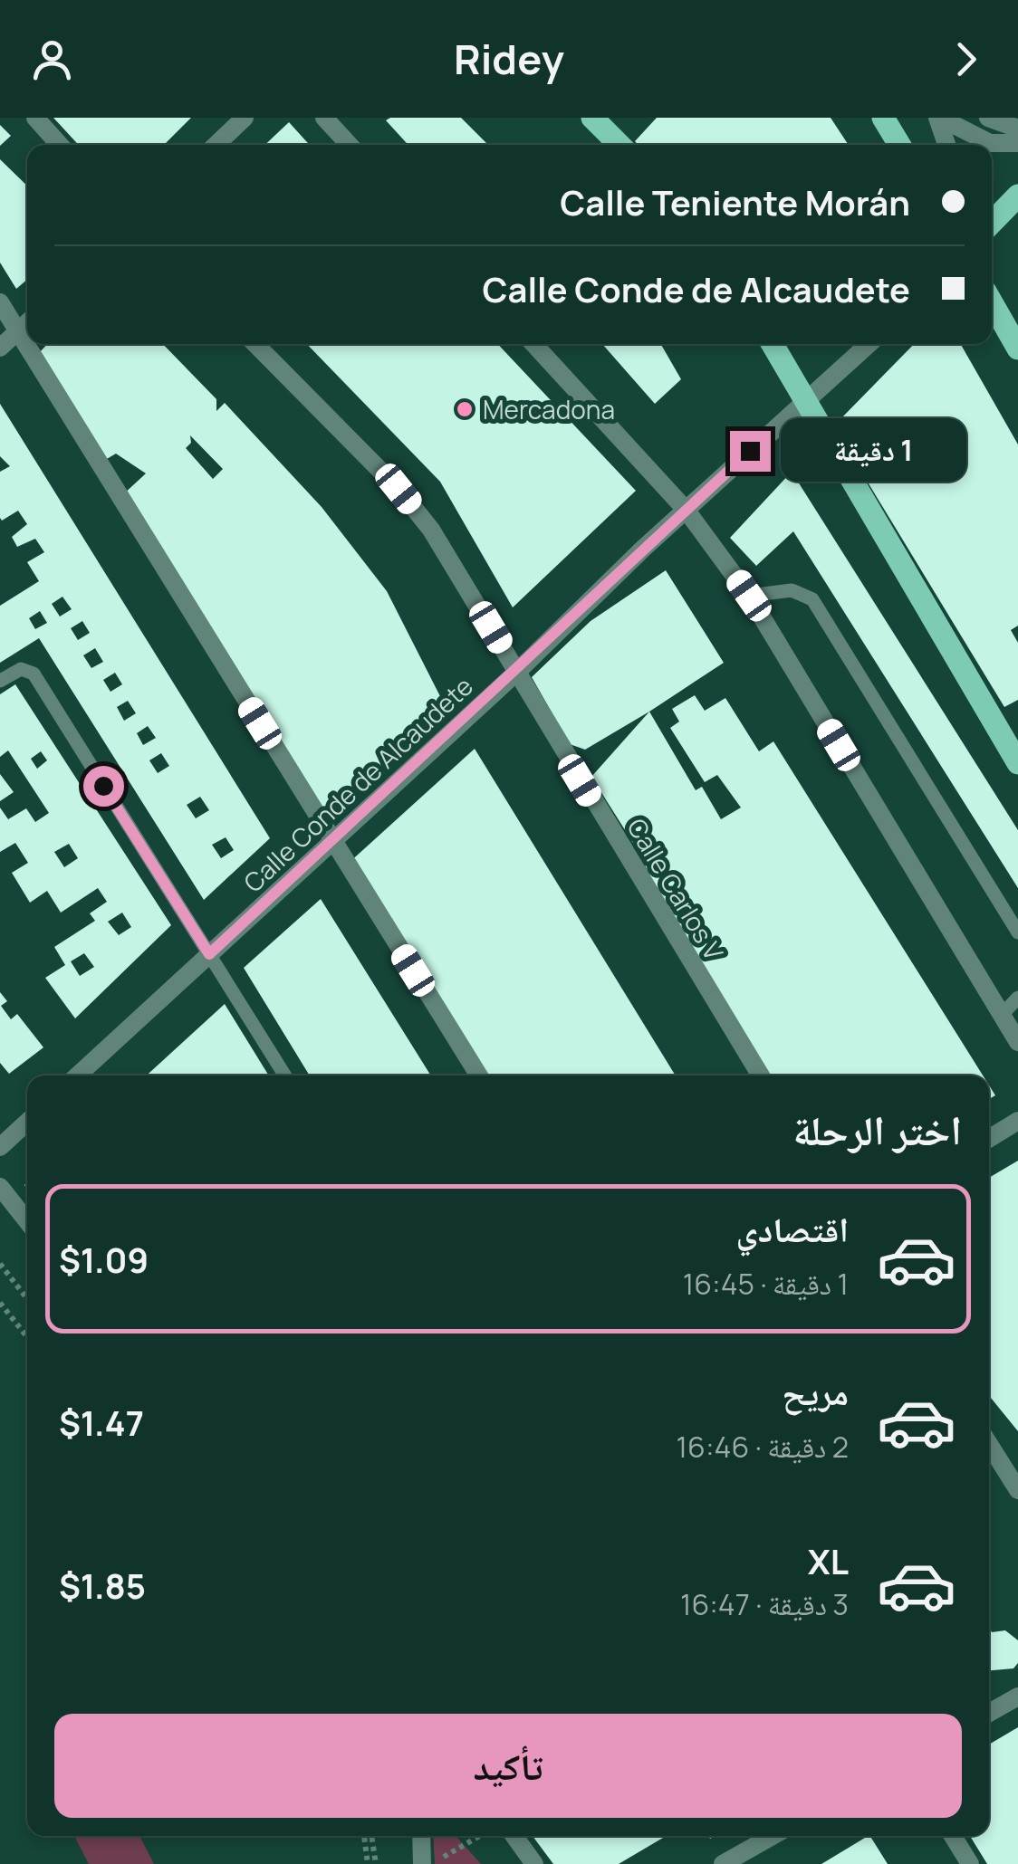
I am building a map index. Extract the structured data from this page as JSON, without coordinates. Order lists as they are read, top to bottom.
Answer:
{
  "streets": {
    "street": ["Calle Conde de Alcaudete", "Calle Carlos V"]
  },
  "crossings": [
    ["Calle Conde de Alcaudete", "Calle Carlos V"]
  ],
  "places": ["Mercadona"],
  "page": {
    "header": "Ridey",
    "banner": ["Calle Teniente Morán", "Calle Conde de Alcaudete"],
    "bubble": "1 دقيقة",
    "heading": "اختر الرحلة",
    "list": [
      {
        "name": "اقتصادي",
        "note": "1 دقيقة · 16:45",
        "value": "$1.09"
      },
      {
        "name": "مريح",
        "note": "2 دقيقة · 16:46",
        "value": "$1.47"
      },
      {
        "name": "XL",
        "note": "3 دقيقة · 16:47",
        "value": "$1.85"
      }
    ],
    "buttons": "تأكيد"
  }
}
